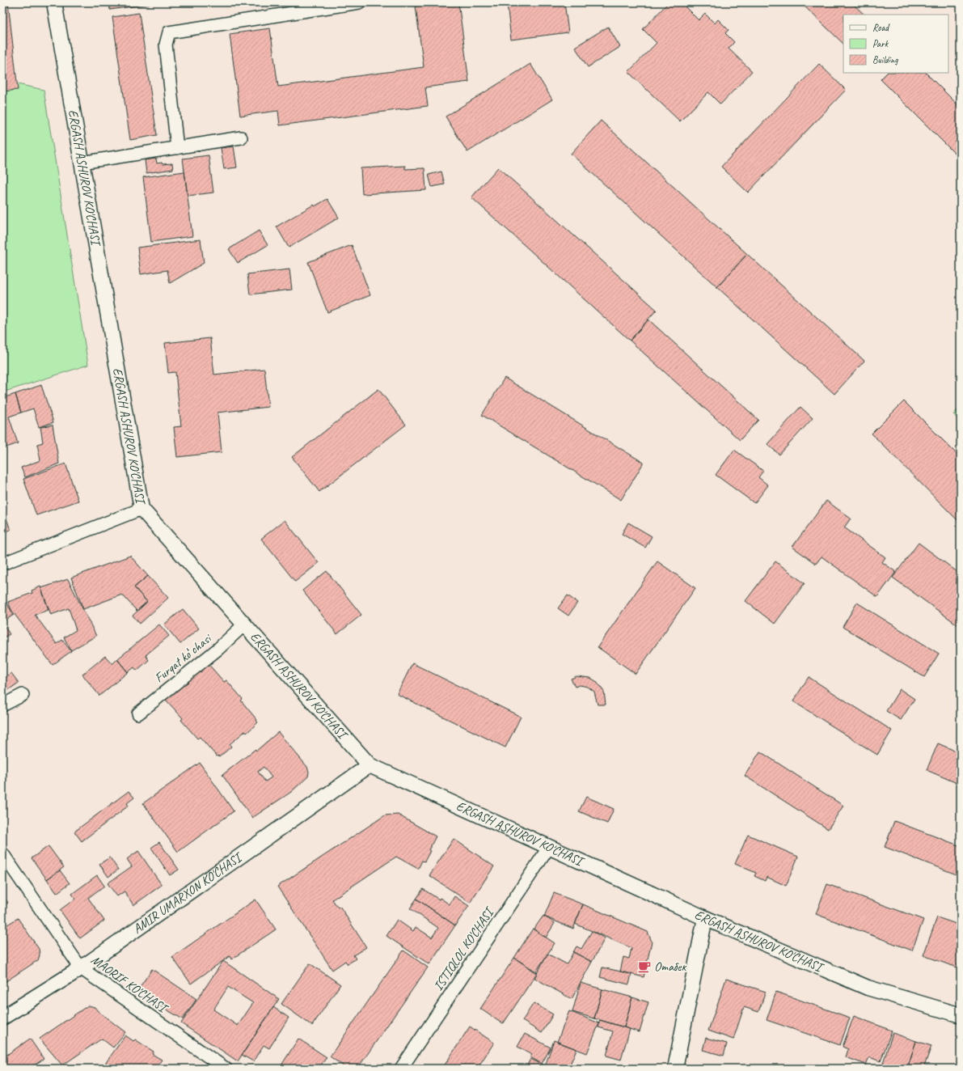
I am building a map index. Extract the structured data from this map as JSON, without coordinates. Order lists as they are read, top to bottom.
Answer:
{
  "streets": {
    "street": [
      "ERGASH ASHUROV KO'CHASI",
      "Furqat koʻchasi",
      "AMIR UMARXON KO'CHASI",
      "ISTIQLOL KO'CHASI",
      "MAORIF KO'CHASI"
    ]
  },
  "crossings": [
    ["ERGASH ASHUROV KO'CHASI", "Furqat koʻchasi"],
    ["ERGASH ASHUROV KO'CHASI", "AMIR UMARXON KO'CHASI"],
    ["ERGASH ASHUROV KO'CHASI", "ISTIQLOL KO'CHASI"],
    ["AMIR UMARXON KO'CHASI", "MAORIF KO'CHASI"]
  ],
  "places": {
    "cafe": ["Отабек"]
  },
  "legend": ["Road", "Park", "Building"]
}
